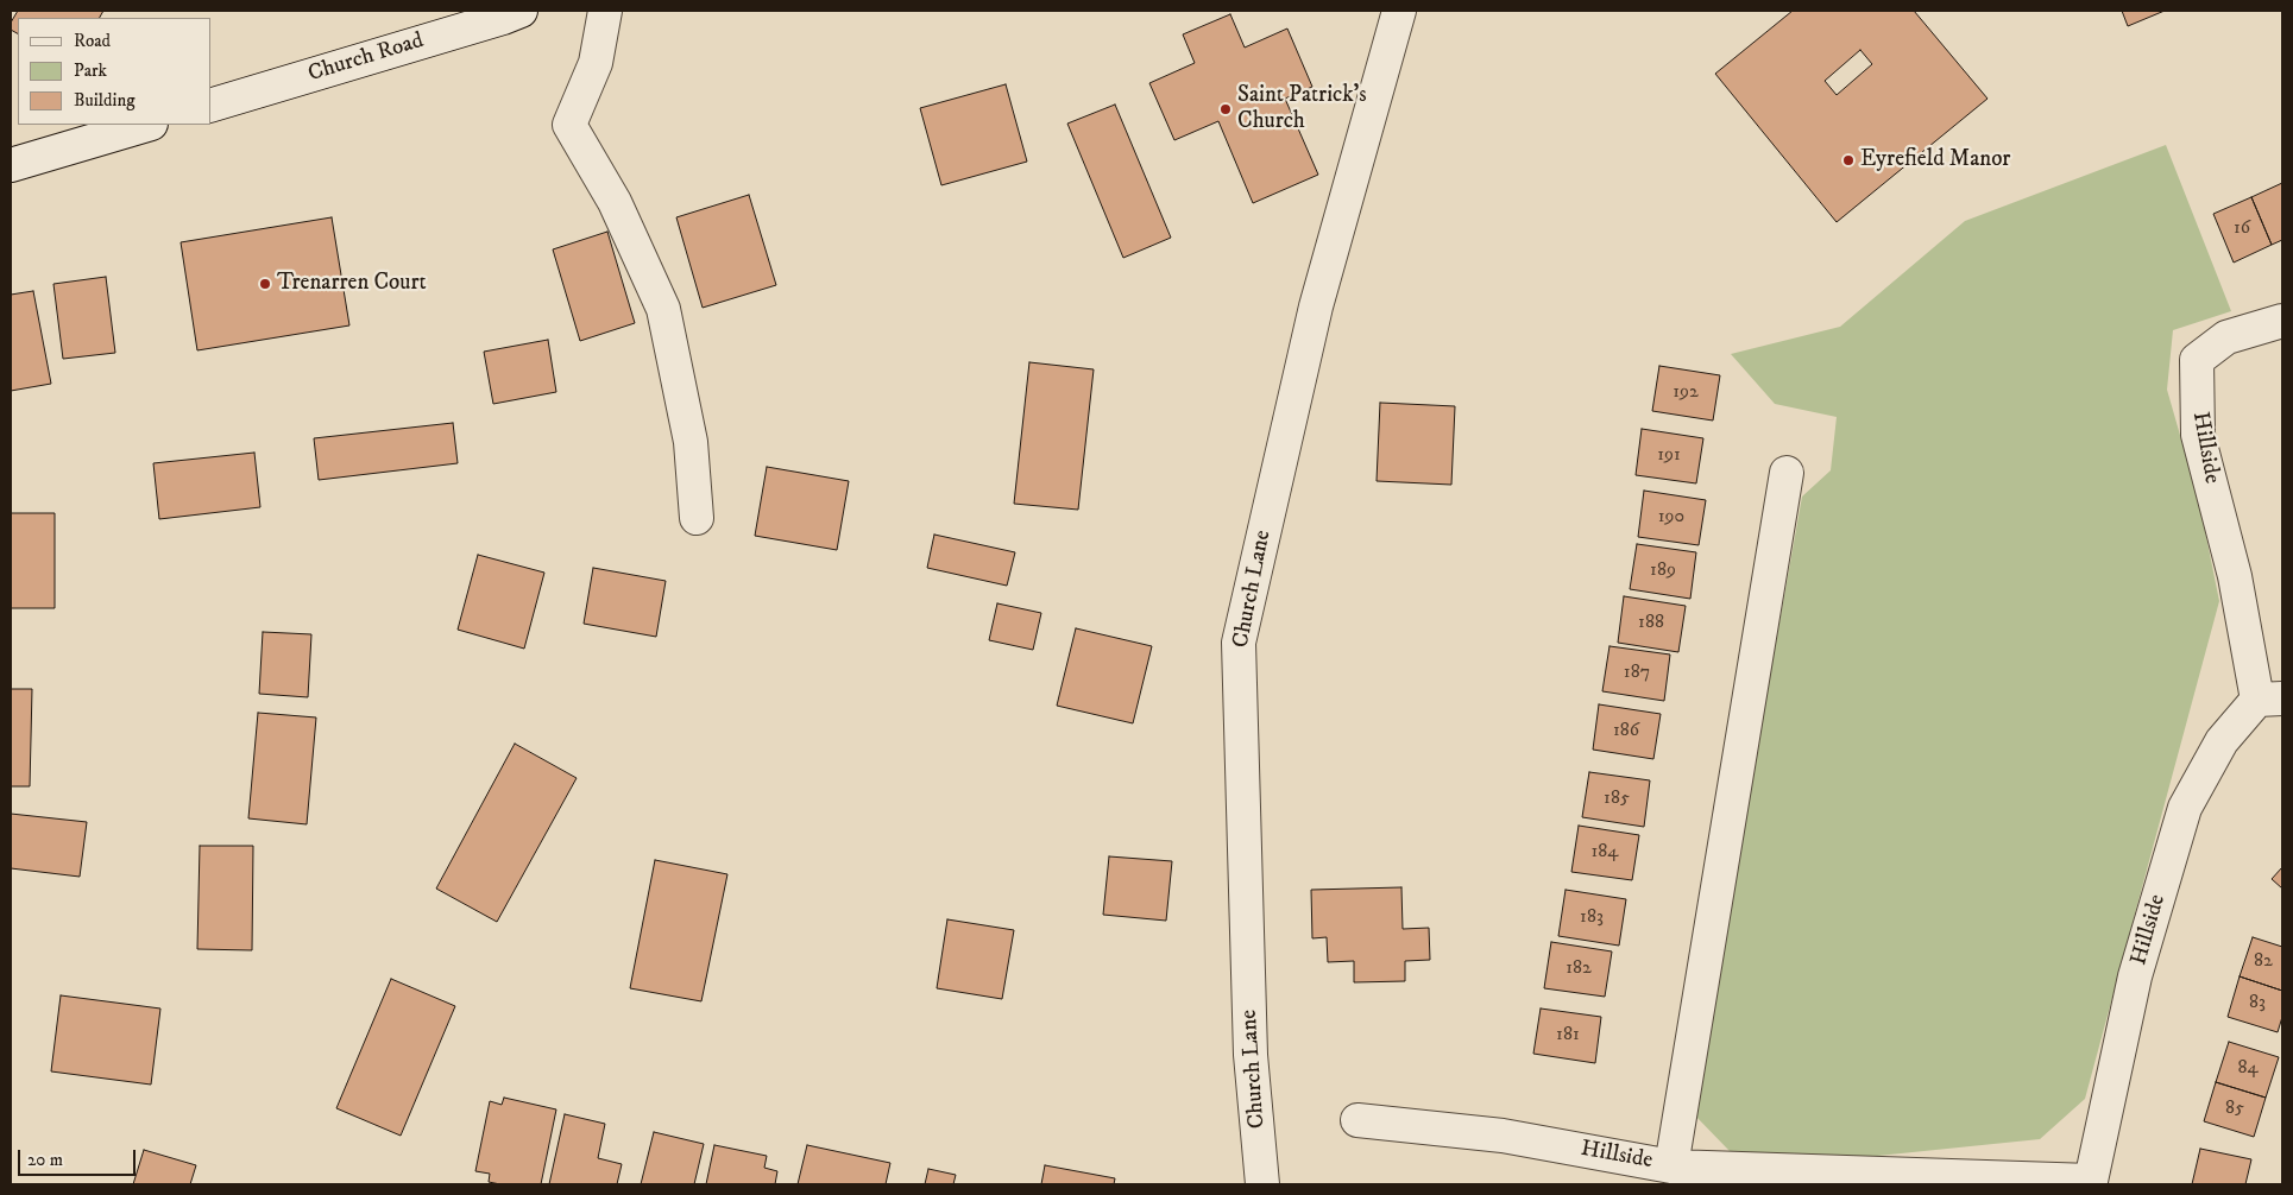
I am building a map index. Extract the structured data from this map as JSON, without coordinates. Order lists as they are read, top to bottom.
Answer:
{
  "streets": {
    "street": ["Church Road", "Hillside", "Church Lane"]
  },
  "places": ["Saint Patrick's Church", "Eyrefield Manor", "Trenarren Court"],
  "house_numbers": [
    "16",
    "192",
    "191",
    "190",
    "189",
    "188",
    "187",
    "186",
    "185",
    "184",
    "183",
    "82",
    "182",
    "83",
    "181",
    "84",
    "85"
  ],
  "legend": ["Road", "Park", "Building"],
  "scale_bar": "20 m"
}
